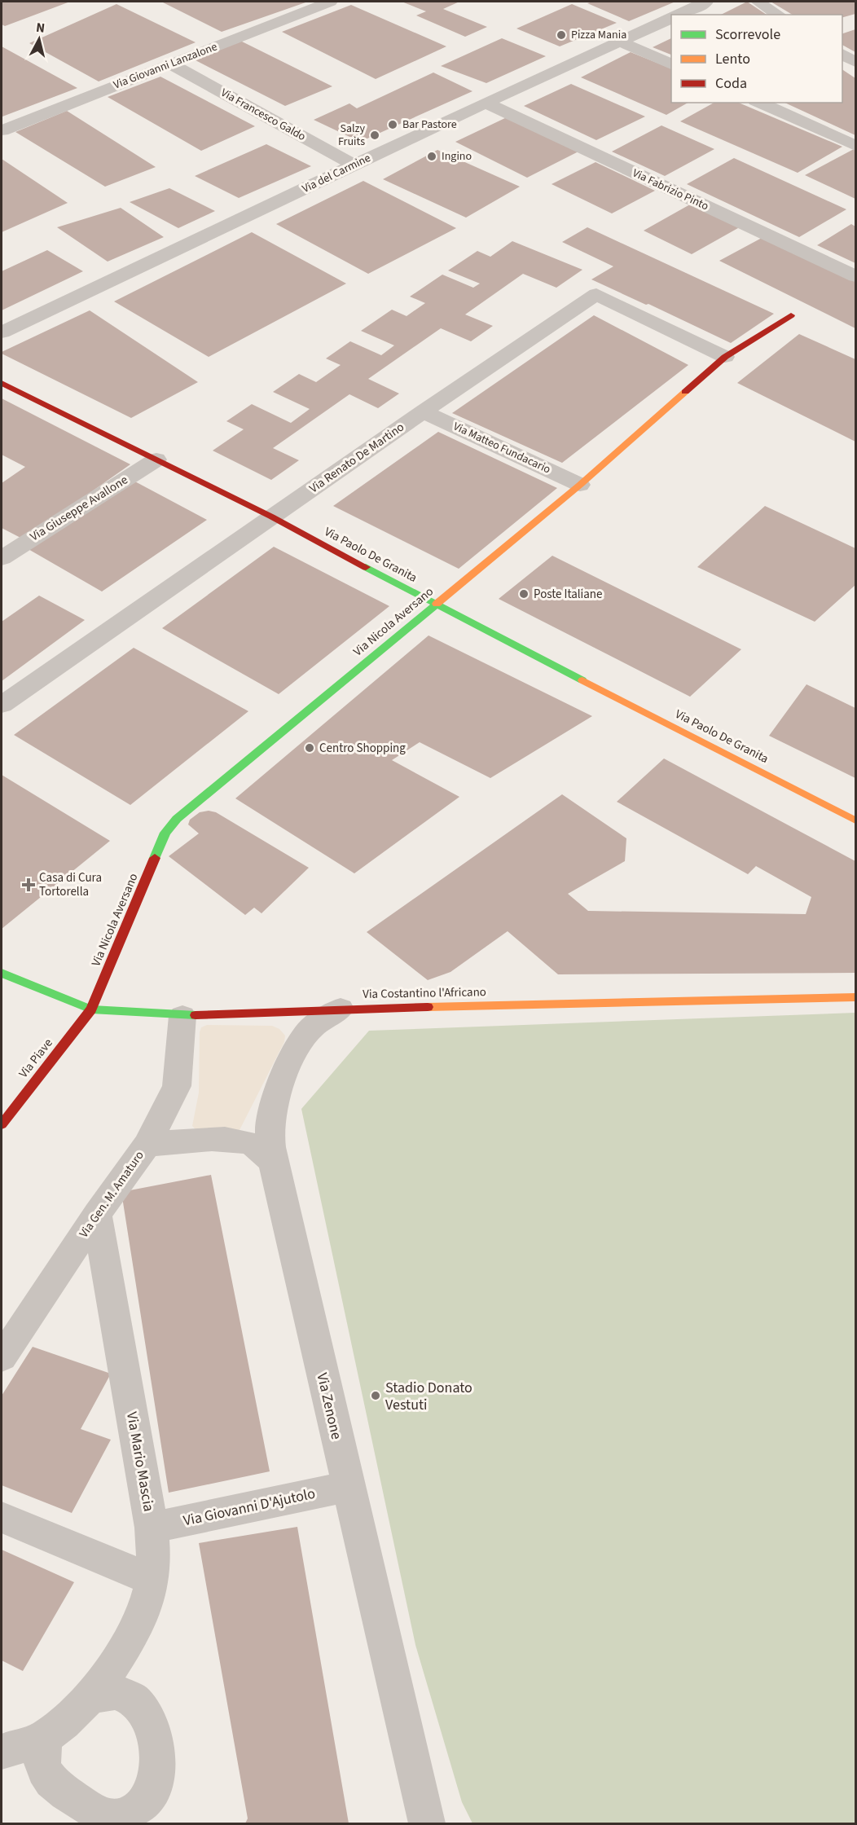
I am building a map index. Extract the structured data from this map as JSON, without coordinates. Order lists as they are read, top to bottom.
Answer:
{
  "streets": {
    "street": [
      "Via Giovanni Lanzalone",
      "Via Francesco Galdo",
      "Via del Carmine",
      "Via Fabrizio Pinto",
      "Via Matteo Fundacario",
      "Via Renato De Martino",
      "Via Giuseppe Avallone",
      "Via Paolo De Granita",
      "Via Nicola Aversano",
      "Via Costantino l'Africano",
      "Via Piave",
      "Via Gen. M. Amaturo",
      "Via Zenone",
      "Via Mario Mascia",
      "Via Giovanni D'Ajutolo"
    ]
  },
  "crossings": [
    ["Via Giovanni Lanzalone", "Via Francesco Galdo"],
    ["Via Francesco Galdo", "Via del Carmine"],
    ["Via del Carmine", "Via Fabrizio Pinto"],
    ["Via Matteo Fundacario", "Via Renato De Martino"],
    ["Via Matteo Fundacario", "Via Nicola Aversano"],
    ["Via Renato De Martino", "Via Paolo De Granita"],
    ["Via Renato De Martino", "Via Nicola Aversano"],
    ["Via Giuseppe Avallone", "Via Paolo De Granita"],
    ["Via Paolo De Granita", "Via Nicola Aversano"],
    ["Via Nicola Aversano", "Via Costantino l'Africano"],
    ["Via Nicola Aversano", "Via Piave"],
    ["Via Costantino l'Africano", "Via Piave"],
    ["Via Costantino l'Africano", "Via Gen. M. Amaturo"],
    ["Via Costantino l'Africano", "Via Zenone"],
    ["Via Gen. M. Amaturo", "Via Mario Mascia"],
    ["Via Zenone", "Via Giovanni D'Ajutolo"],
    ["Via Mario Mascia", "Via Giovanni D'Ajutolo"]
  ],
  "places": {
    "other": [
      "Pizza Mania",
      "Bar Pastore",
      "Salzy Fruits",
      "Ingino",
      "Poste Italiane",
      "Centro Shopping",
      "Stadio Donato Vestuti"
    ],
    "health": ["Casa di Cura Tortorella"]
  },
  "legend": ["Scorrevole", "Lento", "Coda"],
  "north": "top"
}
